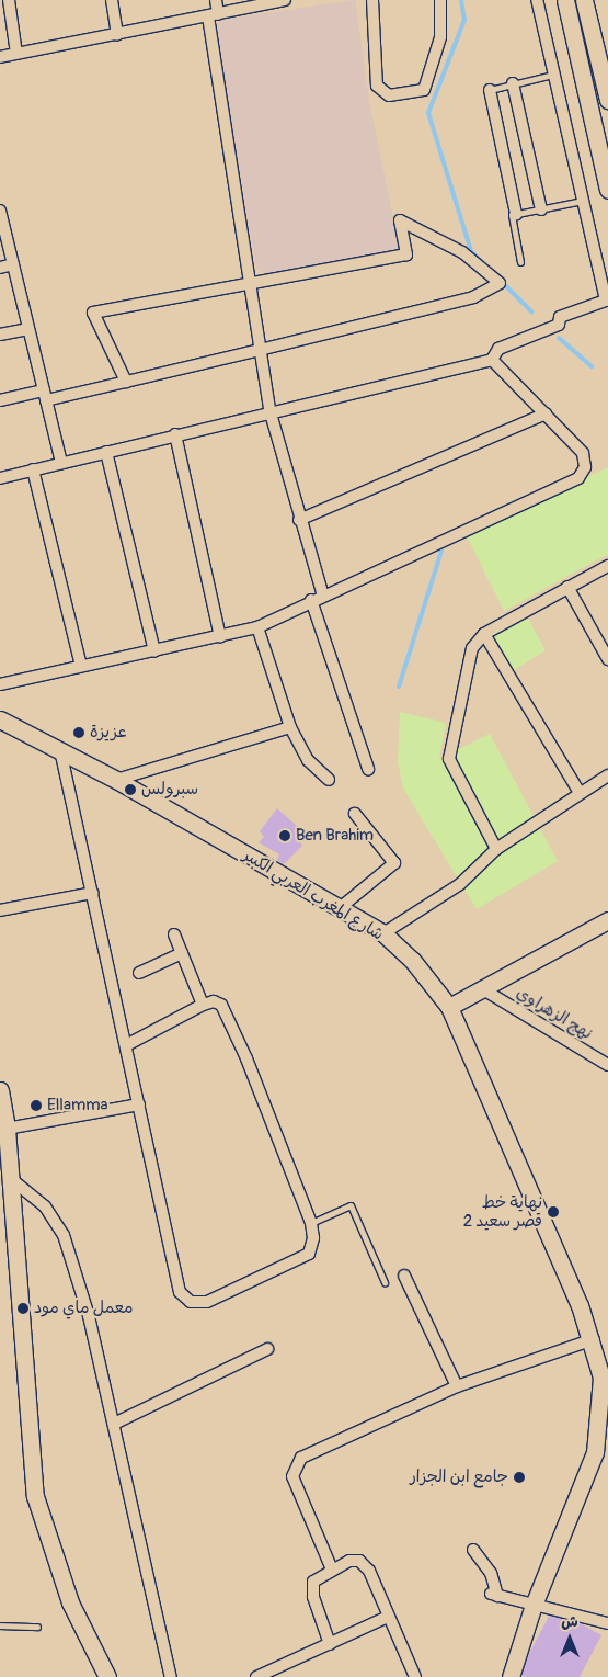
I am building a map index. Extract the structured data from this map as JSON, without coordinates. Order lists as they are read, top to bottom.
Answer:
{
  "streets": {
    "street": ["شارع المغرب العربي الكبير", "نهج الزهراوي"]
  },
  "places": [
    "عزيزة",
    "سبرولس",
    "Ben Brahim",
    "Ellamma",
    "نهاية خط قصر سعيد 2",
    "معمل ماي مود",
    "جامع ابن الجزار"
  ],
  "north": "top"
}
